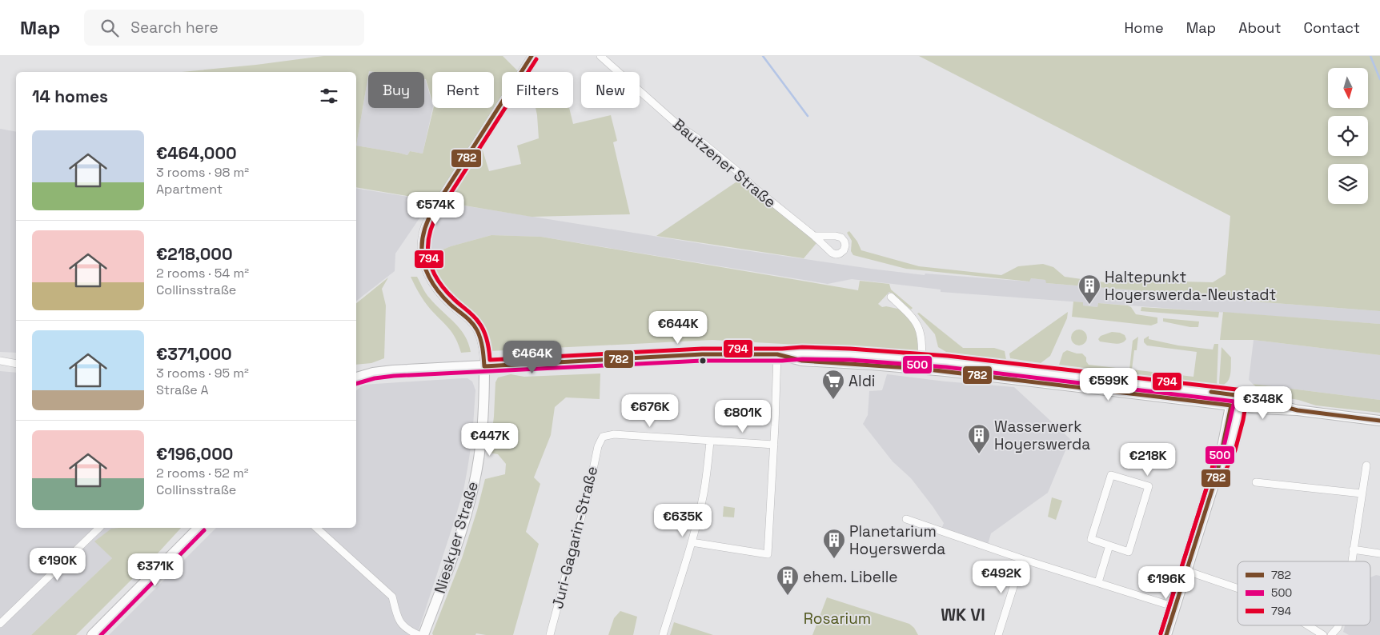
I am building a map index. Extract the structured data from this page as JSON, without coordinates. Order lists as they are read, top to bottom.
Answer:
{
  "streets": {
    "main road": ["Nieskyer Straße"],
    "street": ["Bautzener Straße", "Juri-Gagarin-Straße"]
  },
  "districts": ["WK VI"],
  "parks": ["Rosarium"],
  "places": {
    "building": [
      "Haltepunkt Hoyerswerda-Neustadt",
      "Wasserwerk Hoyerswerda",
      "Planetarium Hoyerswerda",
      "ehem. Libelle"
    ],
    "supermarket": ["Aldi"]
  },
  "lines": ["transit line 782", "transit line 794", "transit line 500"],
  "legend": ["782", "500", "794"],
  "north": "bottom",
  "page": {
    "header": "Map",
    "search": "Search here",
    "nav": [
      "Home",
      "Map",
      "About",
      "Contact"
    ],
    "chip": [
      "Buy",
      "Rent",
      "Filters",
      "New"
    ],
    "heading": "14 homes",
    "list": [
      {
        "name": "€464,000",
        "note": "3 rooms · 98 m² · Apartment"
      },
      {
        "name": "€218,000",
        "note": "2 rooms · 54 m² · Collinsstraße"
      },
      {
        "name": "€371,000",
        "note": "3 rooms · 95 m² · Straße A"
      },
      {
        "name": "€196,000",
        "note": "2 rooms · 52 m² · Collinsstraße"
      }
    ],
    "price": [
      "€574K",
      "€644K",
      "€464K",
      "€599K",
      "€348K",
      "€676K",
      "€801K",
      "€447K",
      "€218K",
      "€635K",
      "€190K",
      "€371K",
      "€492K",
      "€196K"
    ]
  }
}
